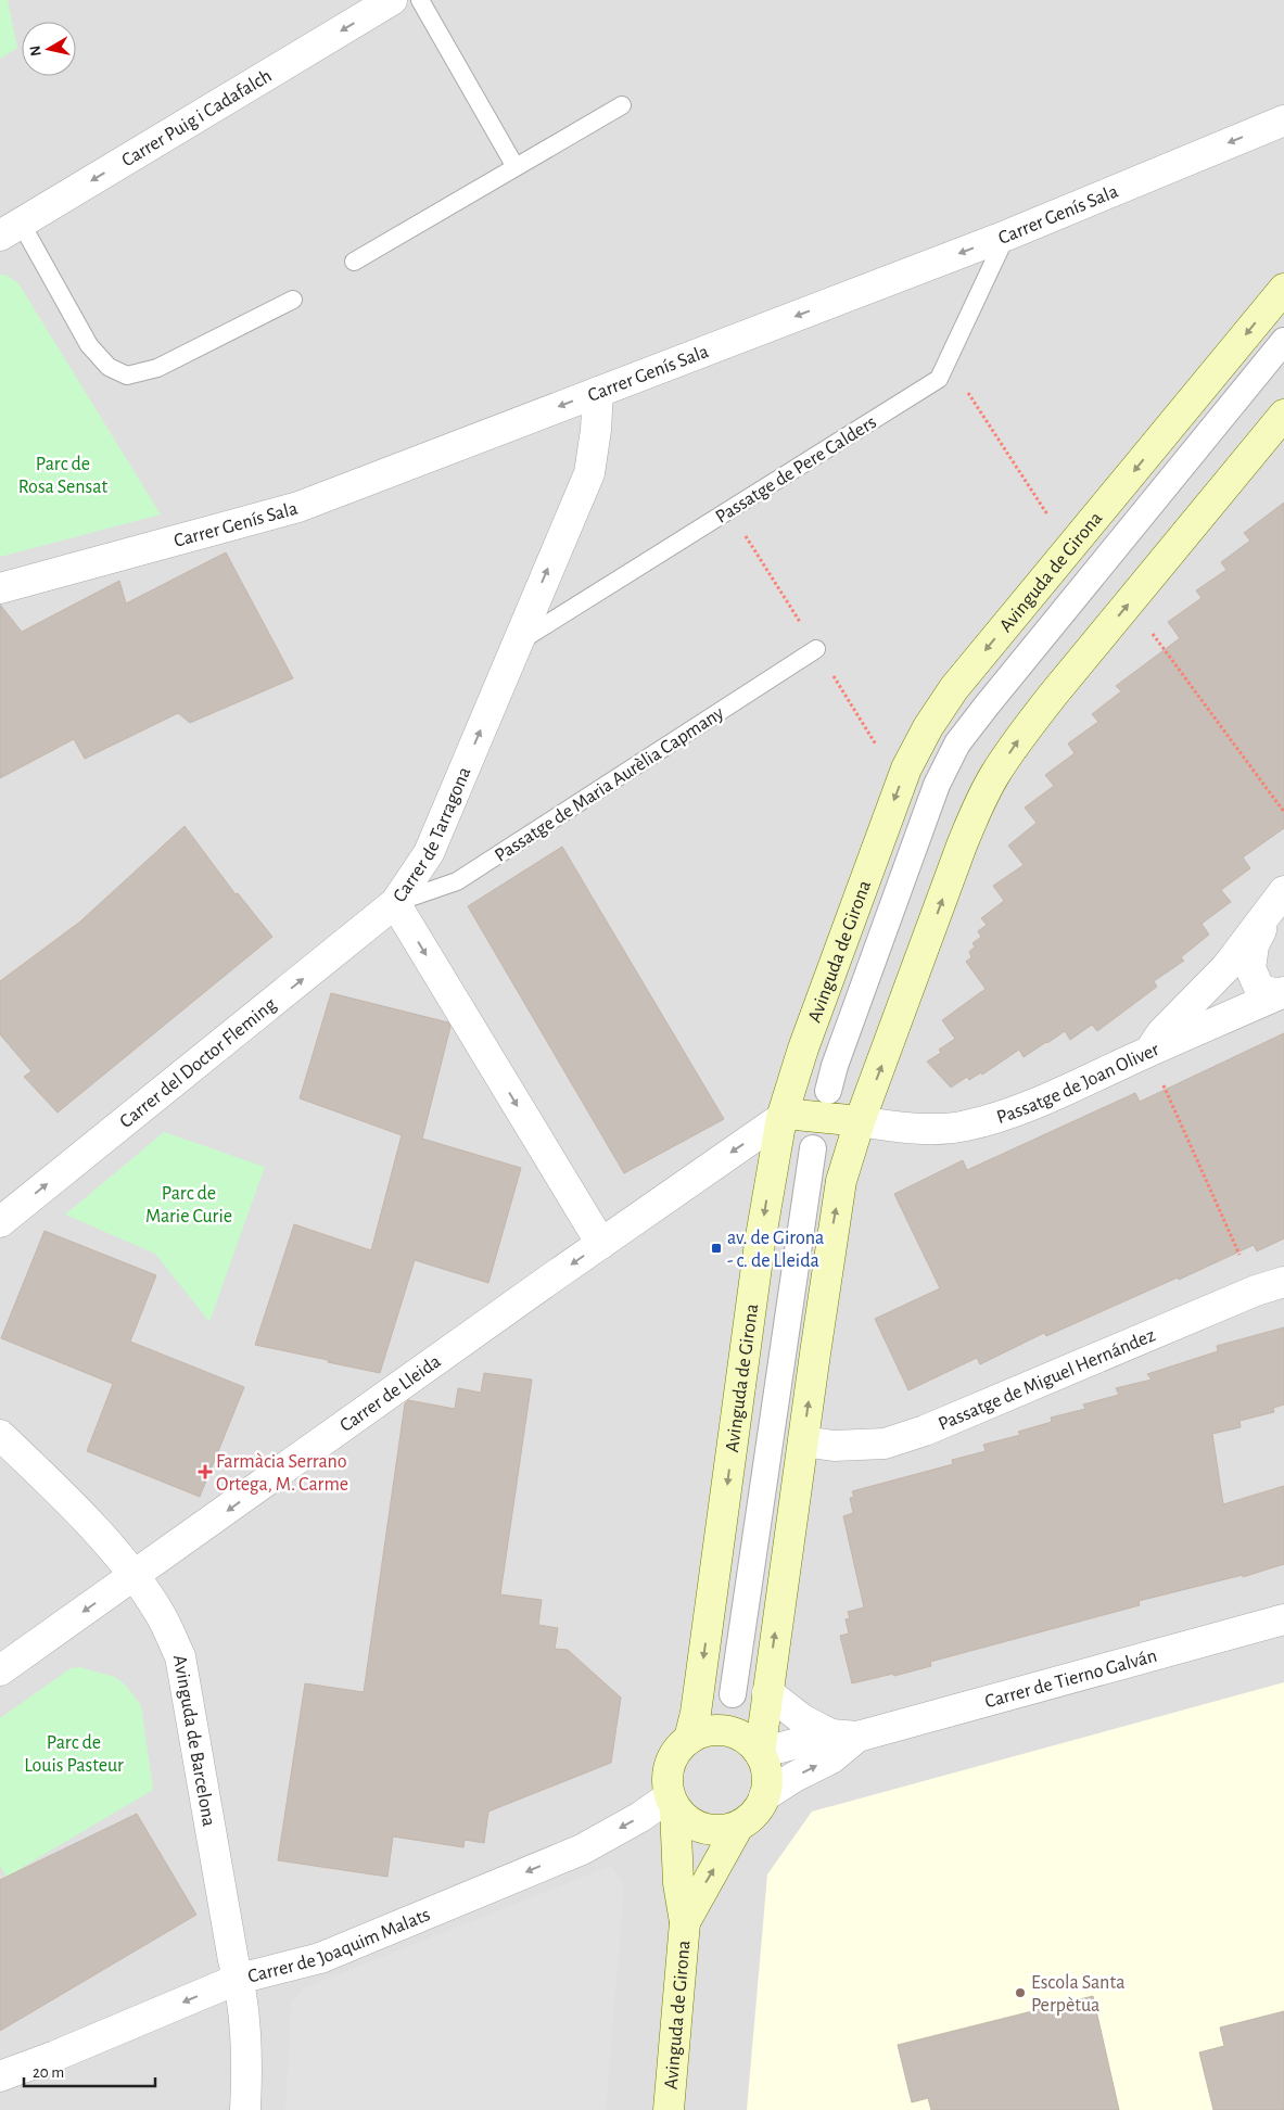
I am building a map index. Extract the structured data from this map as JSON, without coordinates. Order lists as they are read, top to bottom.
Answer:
{
  "streets": {
    "main road": ["Avinguda de Girona"],
    "street": [
      "Carrer Puig i Cadafalch",
      "Carrer Genís Sala",
      "Carrer de Tarragona",
      "Carrer del Doctor Fleming",
      "Passatge de Joan Oliver",
      "Passatge de Miguel Hernández",
      "Carrer de Lleida",
      "Carrer de Tierno Galván",
      "Avinguda de Barcelona",
      "Carrer de Joaquim Malats"
    ],
    "lane": ["Passatge de Pere Calders", "Passatge de Maria Aurèlia Capmany"]
  },
  "crossings": [
    ["Carrer Genís Sala", "Passatge de Pere Calders"],
    ["Carrer Genís Sala", "Carrer de Tarragona"],
    ["Passatge de Pere Calders", "Carrer de Tarragona"],
    ["Avinguda de Girona", "Carrer de Lleida"],
    ["Avinguda de Girona", "Carrer de Tierno Galván"],
    ["Avinguda de Girona", "Carrer de Joaquim Malats"],
    ["Passatge de Maria Aurèlia Capmany", "Carrer de Tarragona"],
    ["Passatge de Maria Aurèlia Capmany", "Carrer del Doctor Fleming"],
    ["Carrer de Tarragona", "Carrer del Doctor Fleming"],
    ["Carrer de Tarragona", "Carrer de Lleida"],
    ["Carrer de Lleida", "Avinguda de Barcelona"],
    ["Carrer de Tierno Galván", "Carrer de Joaquim Malats"],
    ["Avinguda de Barcelona", "Carrer de Joaquim Malats"]
  ],
  "one_way": [
    "Carrer Puig i Cadafalch",
    "Carrer Genís Sala",
    "Carrer del Doctor Fleming",
    "Carrer de Lleida",
    "Carrer de Joaquim Malats"
  ],
  "parks": ["Parc de Rosa Sensat", "Parc de Marie Curie", "Parc de Louis Pasteur"],
  "places": {
    "transit": ["av. de Girona - c. de Lleida"],
    "health": ["Farmàcia Serrano Ortega, M. Carme"],
    "other": ["Escola Santa Perpètua"]
  },
  "scale_bar": "20 m",
  "north": "left"
}
